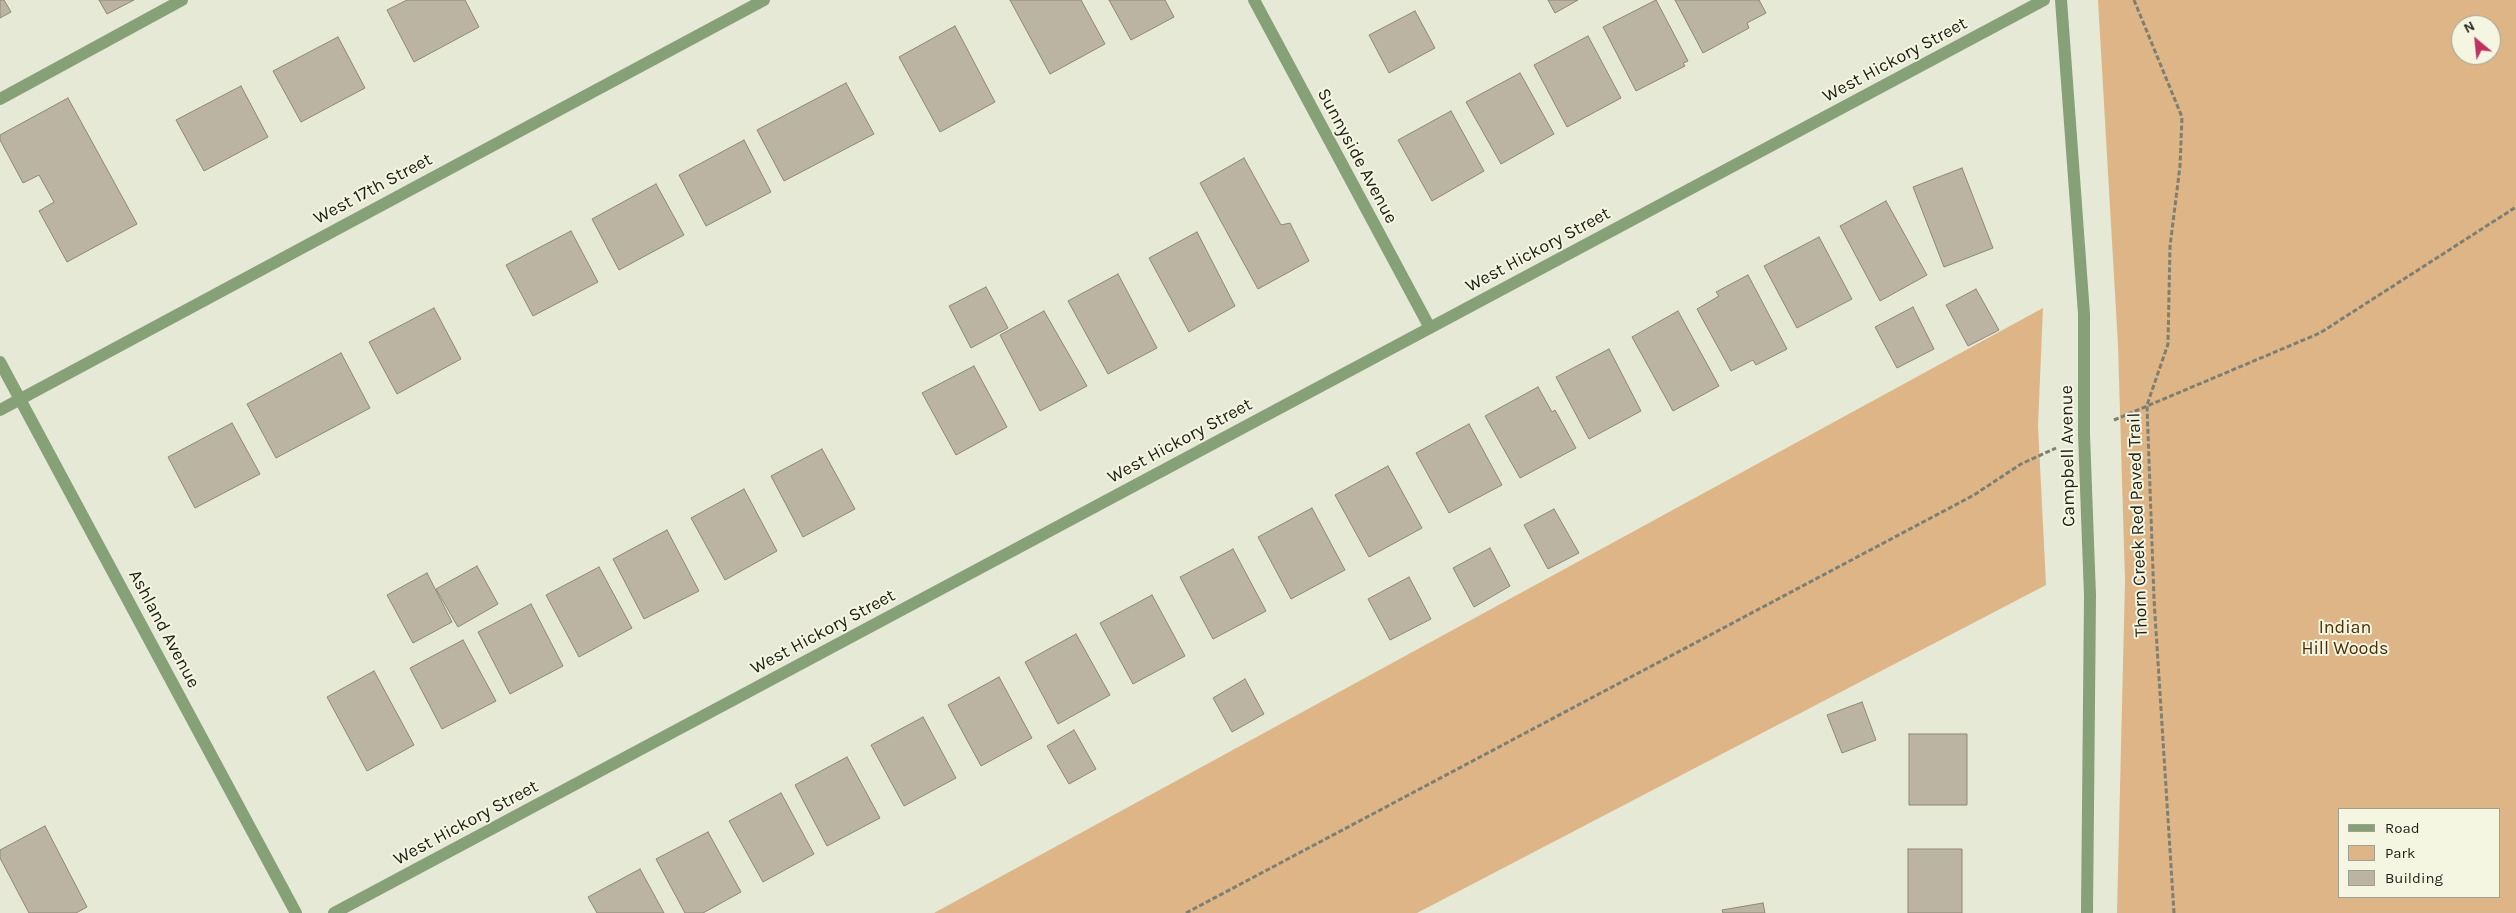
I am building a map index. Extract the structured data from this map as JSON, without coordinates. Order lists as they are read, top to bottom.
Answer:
{
  "streets": {
    "street": [
      "West Hickory Street",
      "Sunnyside Avenue",
      "West 17th Street",
      "Campbell Avenue",
      "Ashland Avenue"
    ],
    "path": ["Thorn Creek Red Paved Trail"]
  },
  "crossings": [
    ["West Hickory Street", "Sunnyside Avenue"],
    ["West 17th Street", "Ashland Avenue"]
  ],
  "parks": ["Indian Hill Woods"],
  "legend": ["Road", "Park", "Building"],
  "north": "top left"
}
